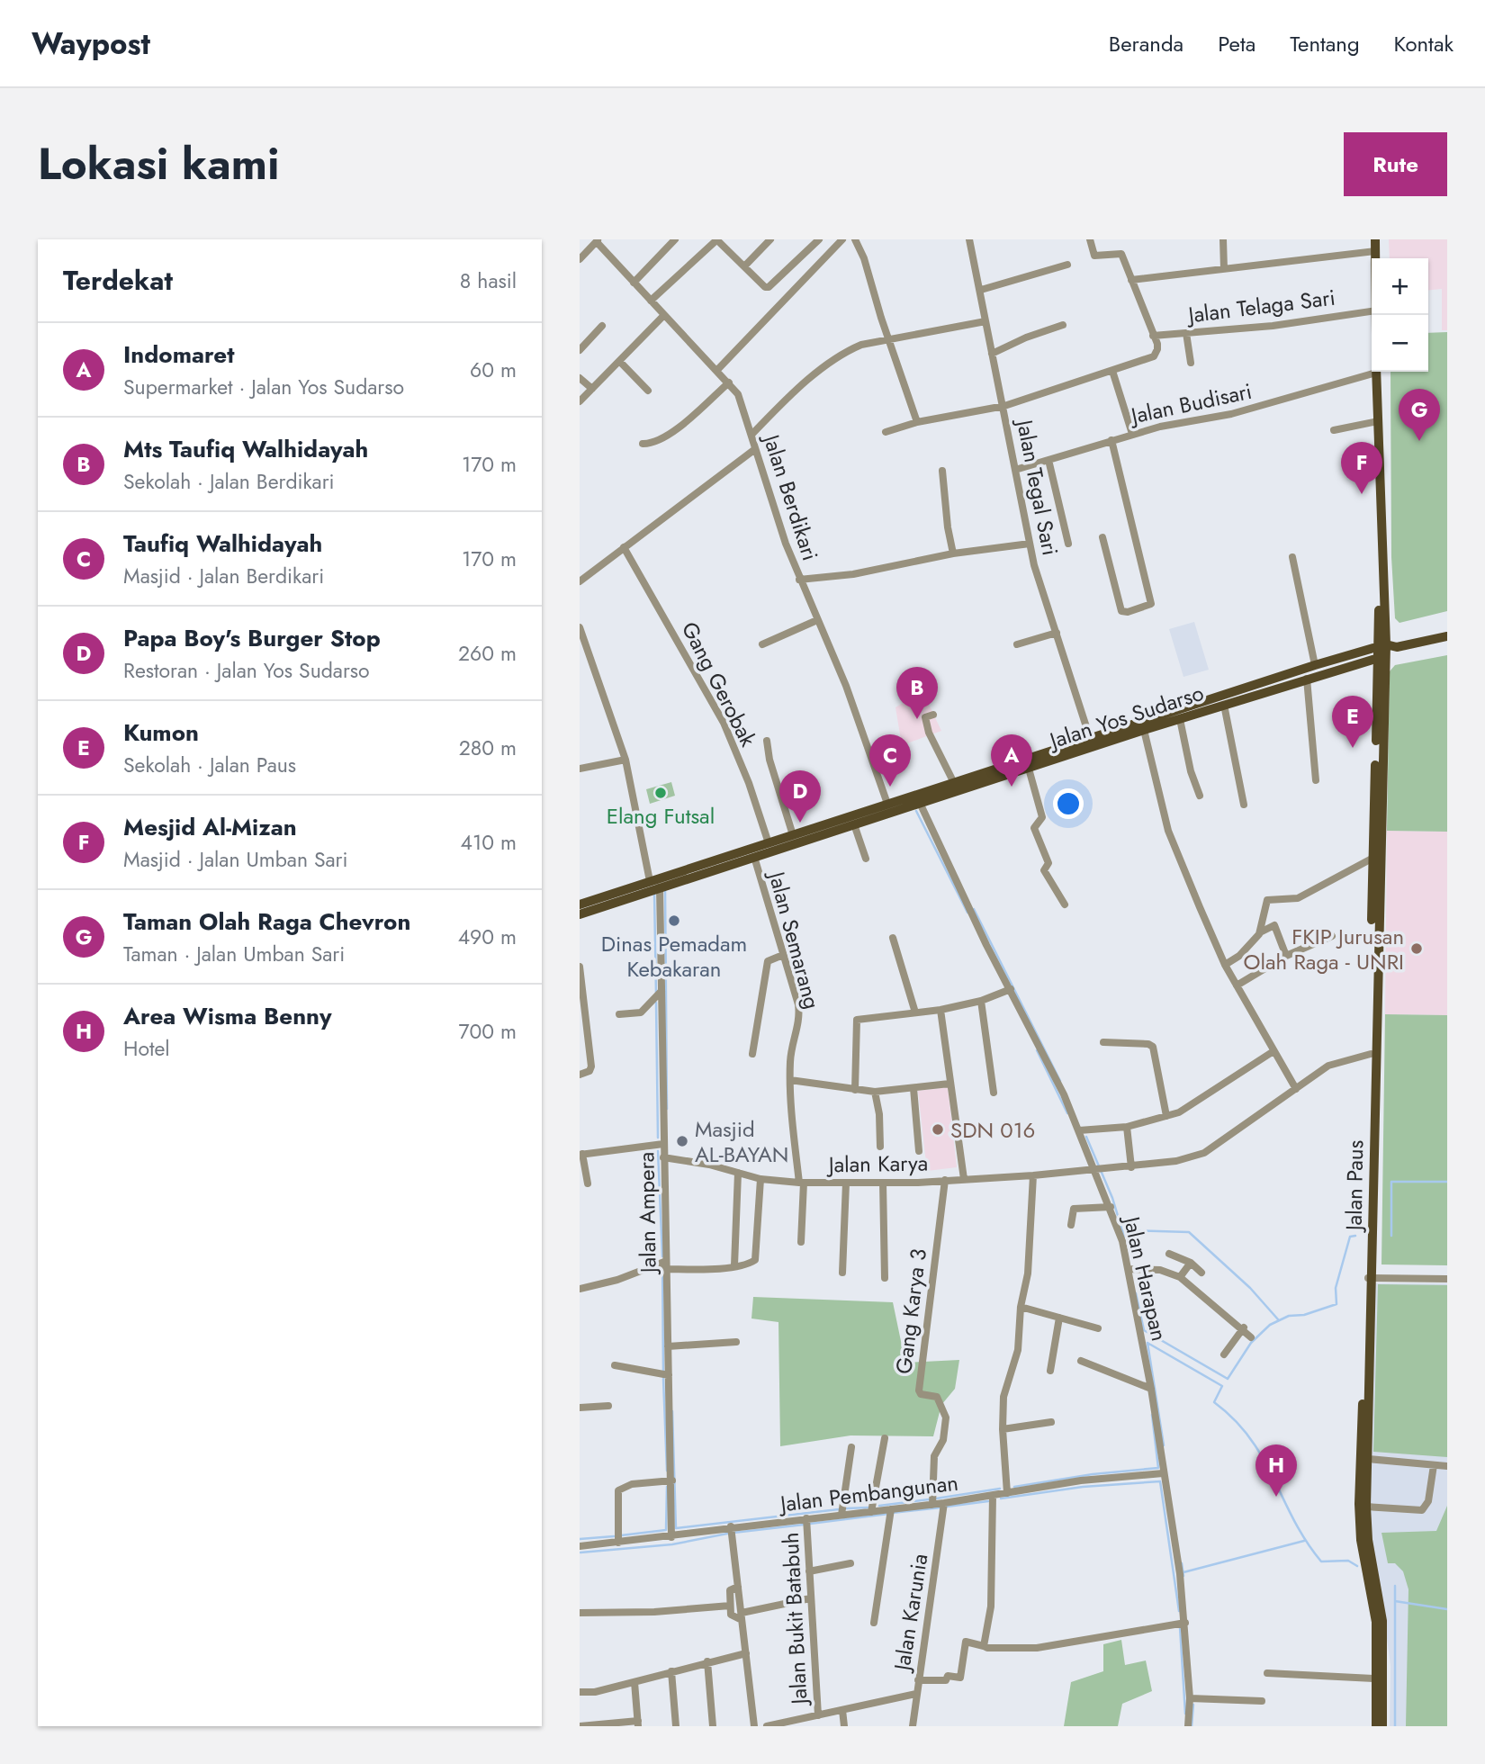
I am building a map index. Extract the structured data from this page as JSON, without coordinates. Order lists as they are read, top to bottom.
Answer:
{
  "streets": {
    "main road": ["Jalan Yos Sudarso", "Jalan Paus"],
    "street": [
      "Jalan Telaga Sari",
      "Jalan Budisari",
      "Jalan Tegal Sari",
      "Jalan Berdikari",
      "Gang Gerobak",
      "Jalan Semarang",
      "Jalan Karya",
      "Jalan Ampera",
      "Jalan Harapan",
      "Gang Karya 3",
      "Jalan Pembangunan",
      "Jalan Karunia",
      "Jalan Bukit Batabuh"
    ]
  },
  "crossings": [
    ["Jalan Budisari", "Jalan Tegal Sari"],
    ["Jalan Tegal Sari", "Jalan Yos Sudarso"],
    ["Jalan Berdikari", "Jalan Yos Sudarso"],
    ["Gang Gerobak", "Jalan Yos Sudarso"],
    ["Jalan Yos Sudarso", "Jalan Semarang"],
    ["Jalan Yos Sudarso", "Jalan Paus"],
    ["Jalan Yos Sudarso", "Jalan Ampera"],
    ["Jalan Yos Sudarso", "Jalan Harapan"],
    ["Jalan Semarang", "Jalan Karya"],
    ["Jalan Karya", "Jalan Paus"],
    ["Jalan Karya", "Jalan Ampera"],
    ["Jalan Karya", "Jalan Harapan"],
    ["Jalan Karya", "Gang Karya 3"],
    ["Jalan Ampera", "Jalan Pembangunan"],
    ["Jalan Harapan", "Jalan Pembangunan"],
    ["Gang Karya 3", "Jalan Pembangunan"],
    ["Jalan Pembangunan", "Jalan Karunia"],
    ["Jalan Pembangunan", "Jalan Bukit Batabuh"]
  ],
  "places": [
    "Elang Futsal",
    "Dinas Pemadam Kebakaran",
    "FKIP Jurusan Olah Raga - UNRI",
    "SDN 016",
    "Masjid AL-BAYAN"
  ],
  "page": {
    "header": "Waypost",
    "nav": [
      "Beranda",
      "Peta",
      "Tentang",
      "Kontak"
    ],
    "title": "Lokasi kami",
    "buttons": "Rute",
    "heading": ["Terdekat", "8 hasil"],
    "map_buttons": ["+", "−"],
    "list": [
      {
        "mark": "A",
        "name": "Indomaret",
        "note": "Supermarket · Jalan Yos Sudarso",
        "value": "60 m"
      },
      {
        "mark": "B",
        "name": "Mts Taufiq Walhidayah",
        "note": "Sekolah · Jalan Berdikari",
        "value": "170 m"
      },
      {
        "mark": "C",
        "name": "Taufiq Walhidayah",
        "note": "Masjid · Jalan Berdikari",
        "value": "170 m"
      },
      {
        "mark": "D",
        "name": "Papa Boy's Burger Stop",
        "note": "Restoran · Jalan Yos Sudarso",
        "value": "260 m"
      },
      {
        "mark": "E",
        "name": "Kumon",
        "note": "Sekolah · Jalan Paus",
        "value": "280 m"
      },
      {
        "mark": "F",
        "name": "Mesjid Al-Mizan",
        "note": "Masjid · Jalan Umban Sari",
        "value": "410 m"
      },
      {
        "mark": "G",
        "name": "Taman Olah Raga Chevron",
        "note": "Taman · Jalan Umban Sari",
        "value": "490 m"
      },
      {
        "mark": "H",
        "name": "Area Wisma Benny",
        "note": "Hotel",
        "value": "700 m"
      }
    ],
    "pins": [
      "G",
      "F",
      "B",
      "E",
      "A",
      "C",
      "D",
      "H"
    ]
  }
}
